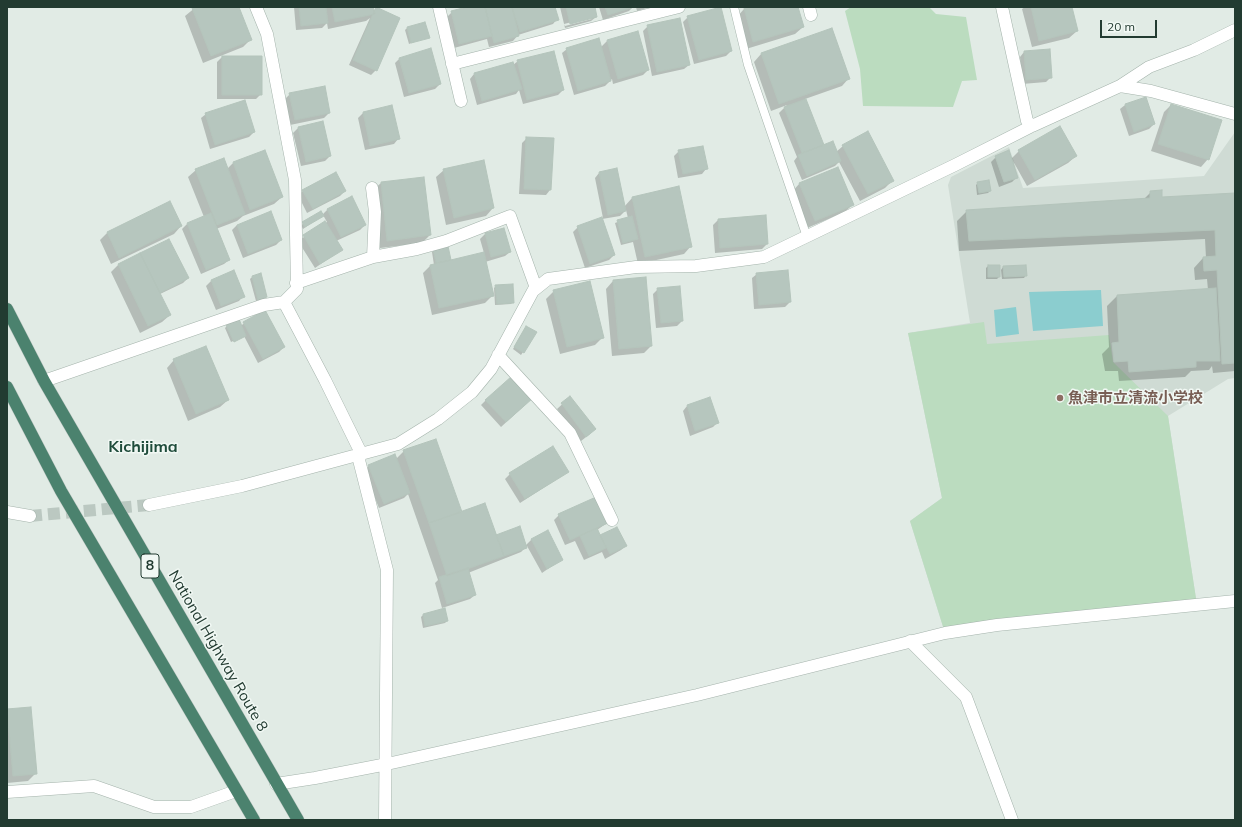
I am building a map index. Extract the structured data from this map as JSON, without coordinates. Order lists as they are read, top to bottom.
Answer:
{
  "streets": {
    "highway": ["8", "National Highway Route 8"]
  },
  "districts": ["Kichijima"],
  "places": ["魚津市立清流小学校"],
  "scale_bar": "20 m"
}
